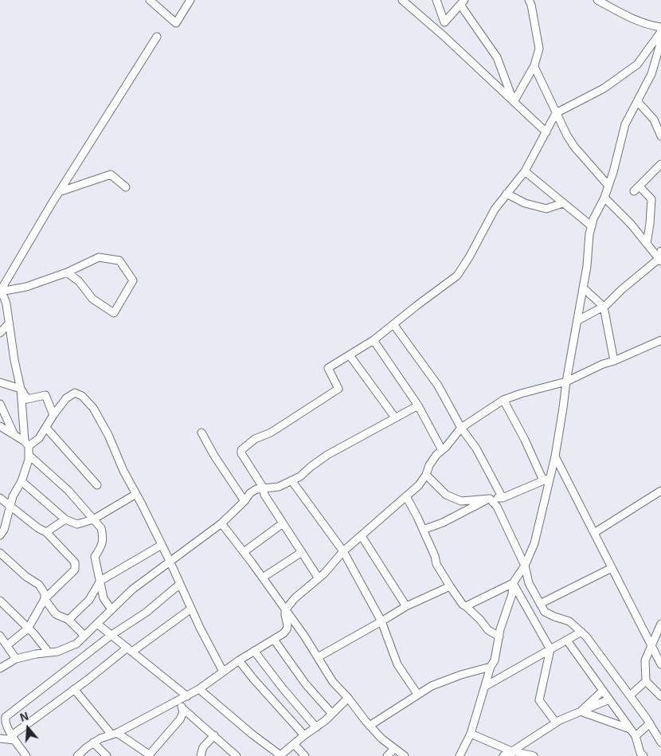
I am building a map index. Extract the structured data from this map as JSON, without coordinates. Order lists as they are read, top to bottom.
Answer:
{
  "north": "top"
}
